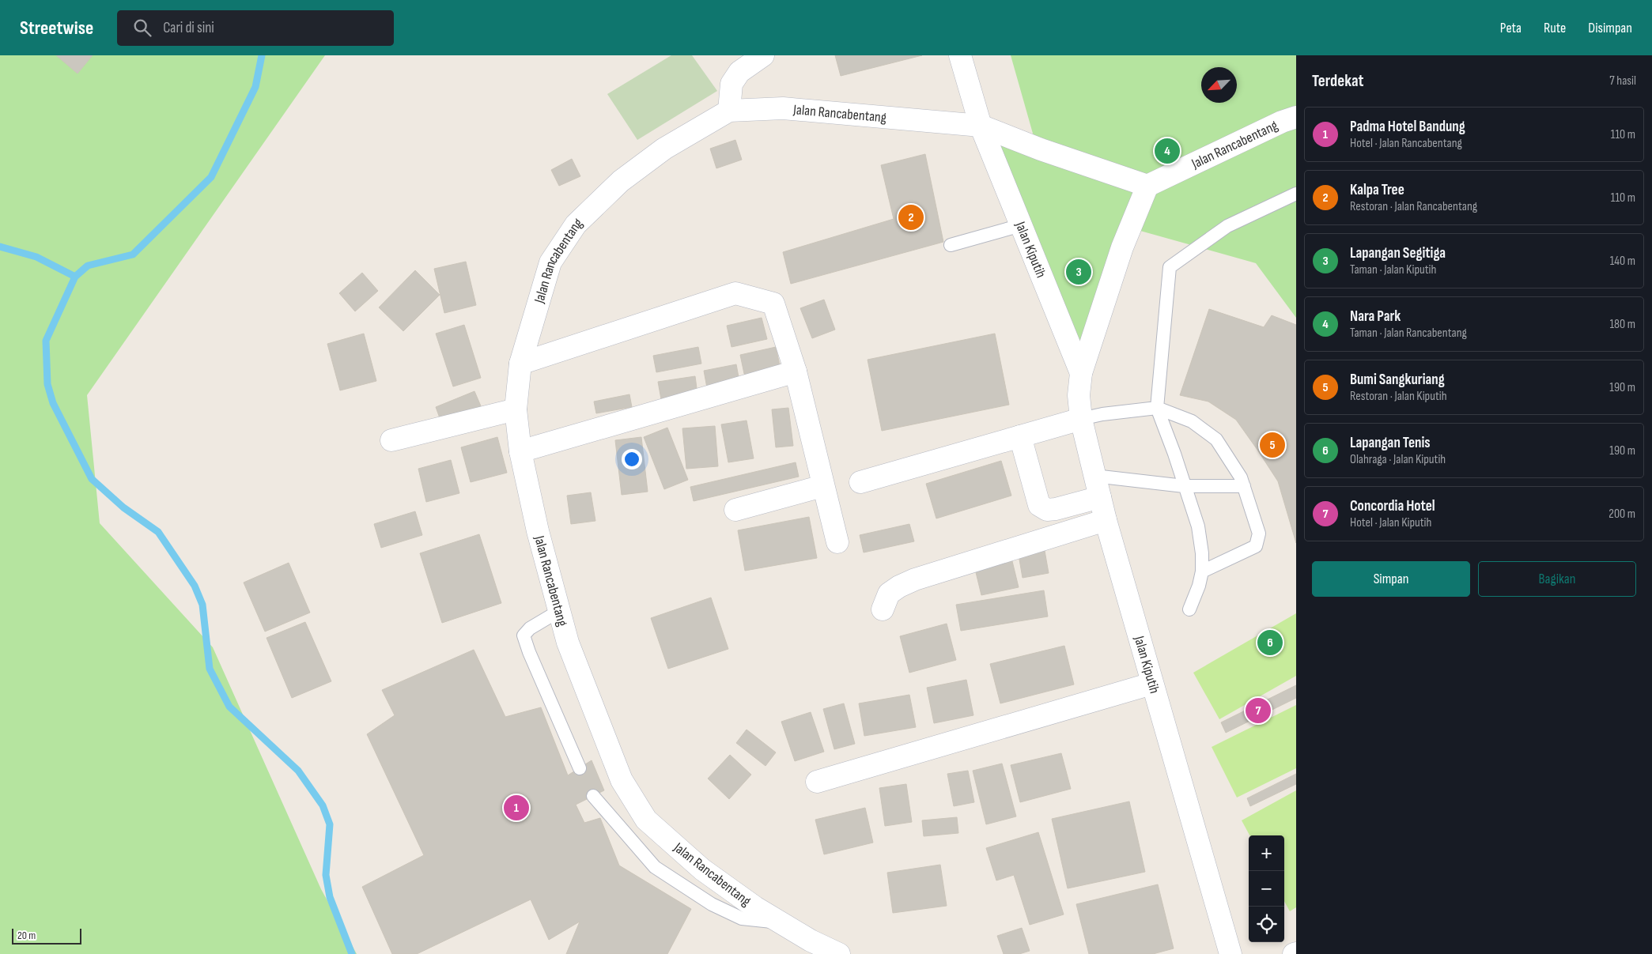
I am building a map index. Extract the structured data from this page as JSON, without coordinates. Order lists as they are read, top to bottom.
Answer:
{
  "streets": {
    "street": ["Jalan Rancabentang", "Jalan Kiputih"]
  },
  "crossings": [
    ["Jalan Rancabentang", "Jalan Kiputih"]
  ],
  "scale_bar": "20 m",
  "north": "bottom left",
  "page": {
    "header": "Streetwise",
    "search": "Cari di sini",
    "nav": ["Peta", "Rute", "Disimpan"],
    "heading": ["Terdekat", "7 hasil"],
    "list": [
      {
        "mark": "1",
        "name": "Padma Hotel Bandung",
        "note": "Hotel · Jalan Rancabentang",
        "value": "110 m"
      },
      {
        "mark": "2",
        "name": "Kalpa Tree",
        "note": "Restoran · Jalan Rancabentang",
        "value": "110 m"
      },
      {
        "mark": "3",
        "name": "Lapangan Segitiga",
        "note": "Taman · Jalan Kiputih",
        "value": "140 m"
      },
      {
        "mark": "4",
        "name": "Nara Park",
        "note": "Taman · Jalan Rancabentang",
        "value": "180 m"
      },
      {
        "mark": "5",
        "name": "Bumi Sangkuriang",
        "note": "Restoran · Jalan Kiputih",
        "value": "190 m"
      },
      {
        "mark": "6",
        "name": "Lapangan Tenis",
        "note": "Olahraga · Jalan Kiputih",
        "value": "190 m"
      },
      {
        "mark": "7",
        "name": "Concordia Hotel",
        "note": "Hotel · Jalan Kiputih",
        "value": "200 m"
      }
    ],
    "pins": [
      "4",
      "2",
      "3",
      "5",
      "6",
      "7",
      "1"
    ],
    "buttons": ["Simpan", "Bagikan"],
    "map_buttons": ["+", "−"],
    "scale": "20 m"
  }
}
